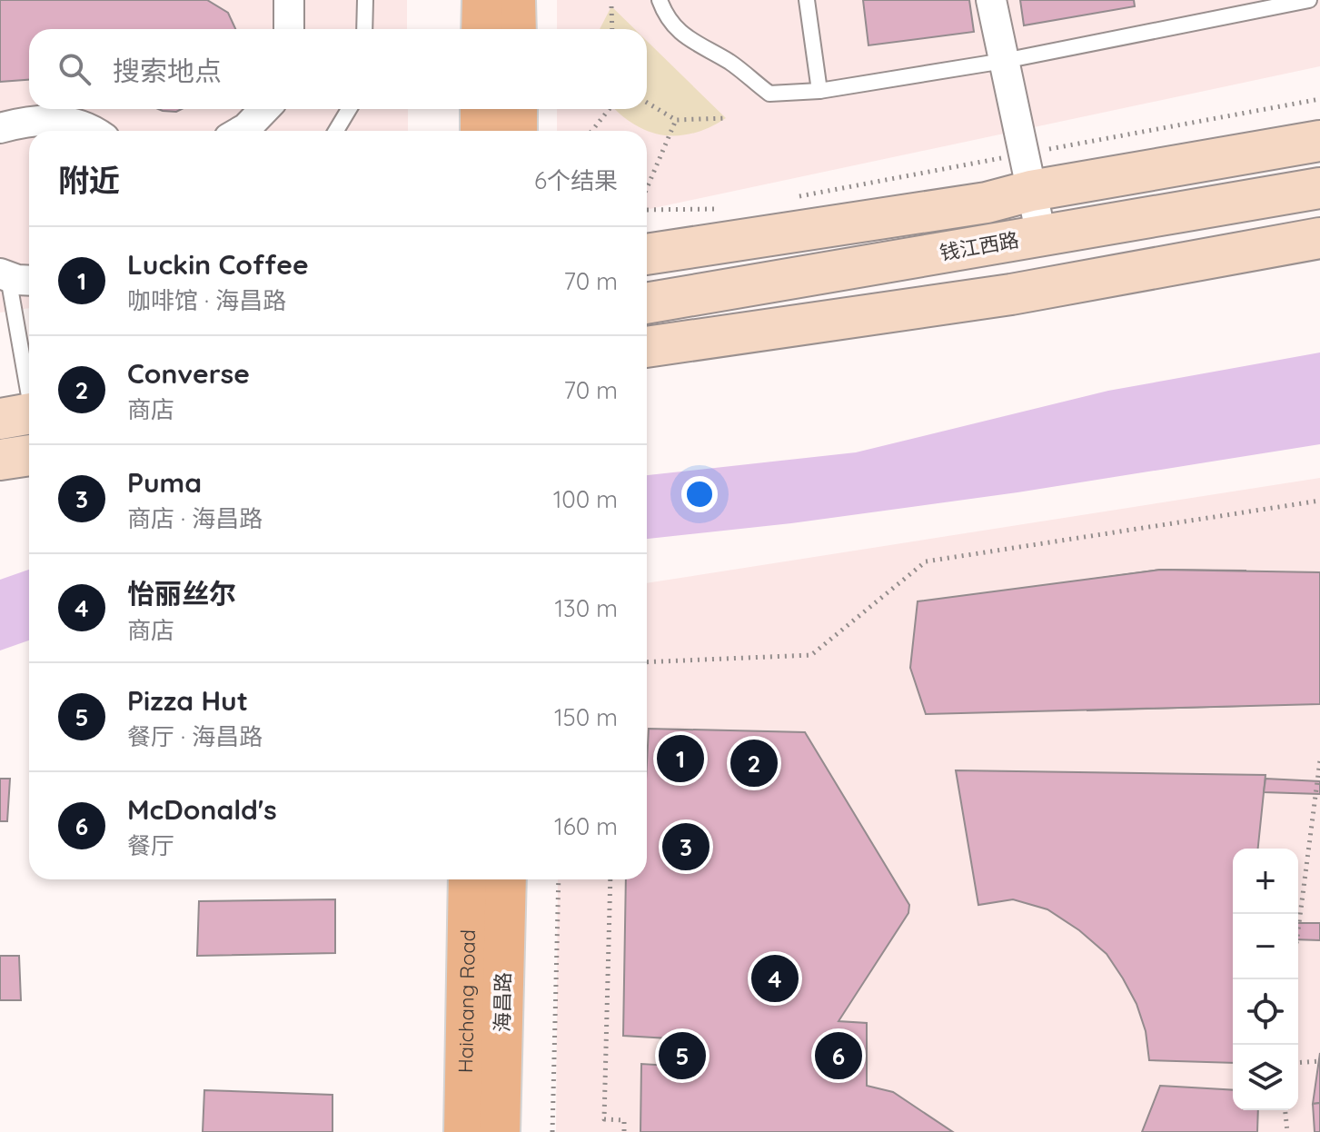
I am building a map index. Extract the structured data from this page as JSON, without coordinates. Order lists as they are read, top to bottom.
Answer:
{
  "streets": {
    "main road": ["钱江西路", "Haichang Road", "海昌路"]
  },
  "page": {
    "search": "搜索地点",
    "heading": ["附近", "6个结果"],
    "list": [
      {
        "mark": "1",
        "name": "Luckin Coffee",
        "note": "咖啡馆 · 海昌路",
        "value": "70 m"
      },
      {
        "mark": "2",
        "name": "Converse",
        "note": "商店",
        "value": "70 m"
      },
      {
        "mark": "3",
        "name": "Puma",
        "note": "商店 · 海昌路",
        "value": "100 m"
      },
      {
        "mark": "4",
        "name": "怡丽丝尔",
        "note": "商店",
        "value": "130 m"
      },
      {
        "mark": "5",
        "name": "Pizza Hut",
        "note": "餐厅 · 海昌路",
        "value": "150 m"
      },
      {
        "mark": "6",
        "name": "McDonald's",
        "note": "餐厅",
        "value": "160 m"
      }
    ],
    "pins": [
      "1",
      "2",
      "3",
      "4",
      "5",
      "6"
    ],
    "map_buttons": ["+", "−"]
  }
}
